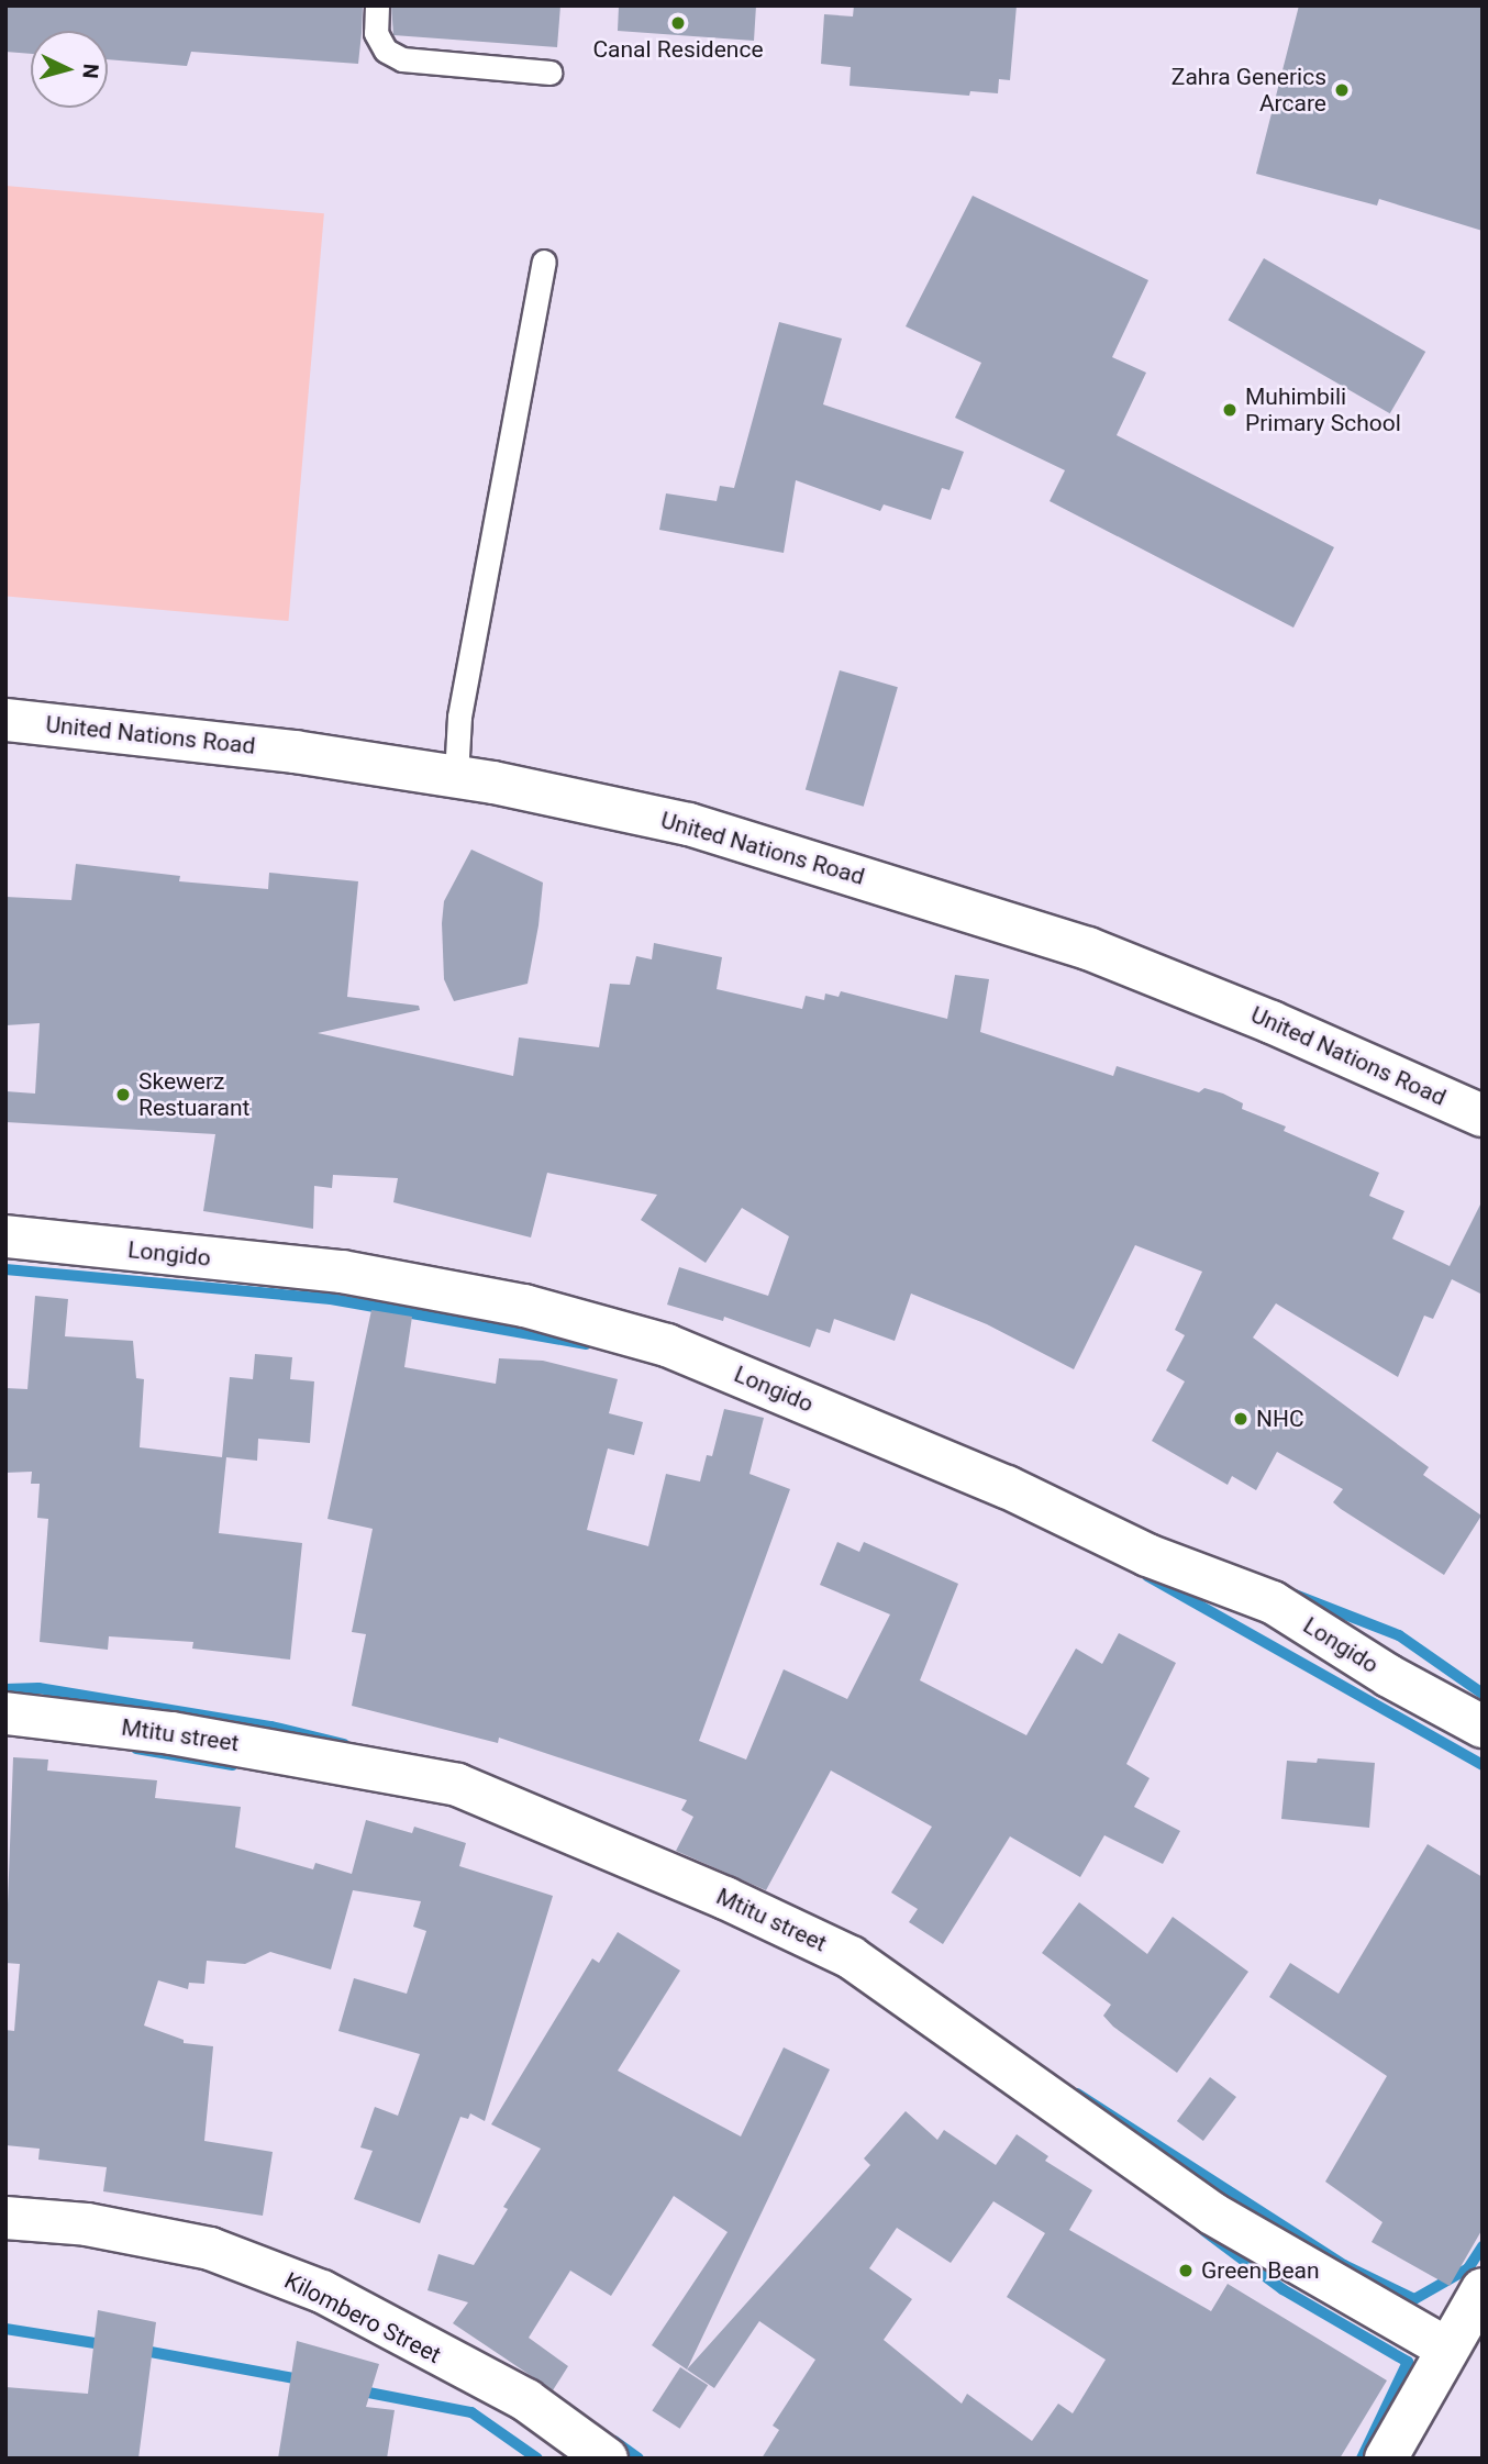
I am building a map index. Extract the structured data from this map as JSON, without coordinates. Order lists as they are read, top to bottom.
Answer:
{
  "streets": {
    "street": [
      "United Nations Road",
      "Longido",
      "Mtitu street",
      "Kilombero Street"
    ]
  },
  "places": [
    "Canal Residence",
    "Zahra Generics Arcare",
    "Muhimbili Primary School",
    "Skewerz Restuarant",
    "NHC",
    "Green Bean"
  ],
  "north": "right"
}
